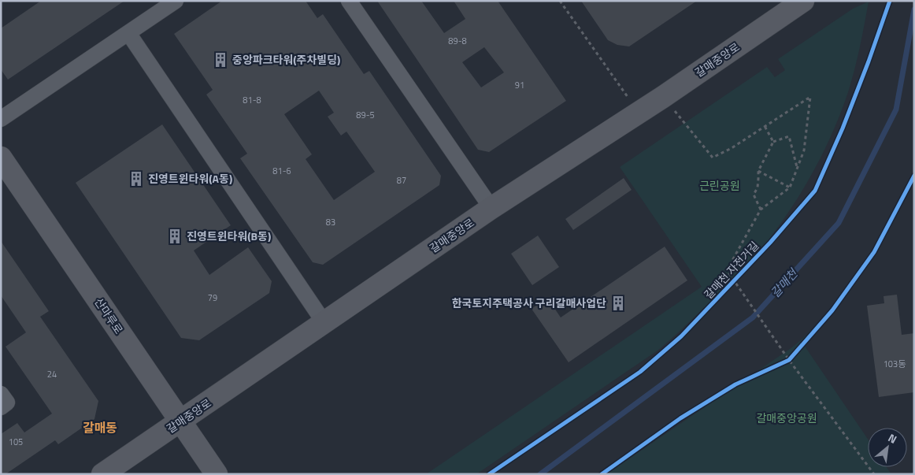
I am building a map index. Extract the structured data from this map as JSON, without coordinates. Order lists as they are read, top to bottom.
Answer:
{
  "streets": {
    "street": ["갈매중앙로", "산마루로"],
    "cycle path": ["갈매천 자전거길"]
  },
  "crossings": [
    ["갈매중앙로", "산마루로"]
  ],
  "districts": ["갈매동"],
  "water": ["갈매천"],
  "parks": ["근린공원", "갈매중앙공원"],
  "places": {
    "building": [
      "중앙파크타워(주차빌딩)",
      "진영트윈타워(A동)",
      "진영트윈타워(B동)",
      "한국토지주택공사 구리갈매사업단"
    ]
  },
  "house_numbers": [
    "89-8",
    "91",
    "81-8",
    "89-5",
    "81-6",
    "87",
    "83",
    "79",
    "103동",
    "24",
    "105"
  ],
  "north": "top right"
}
